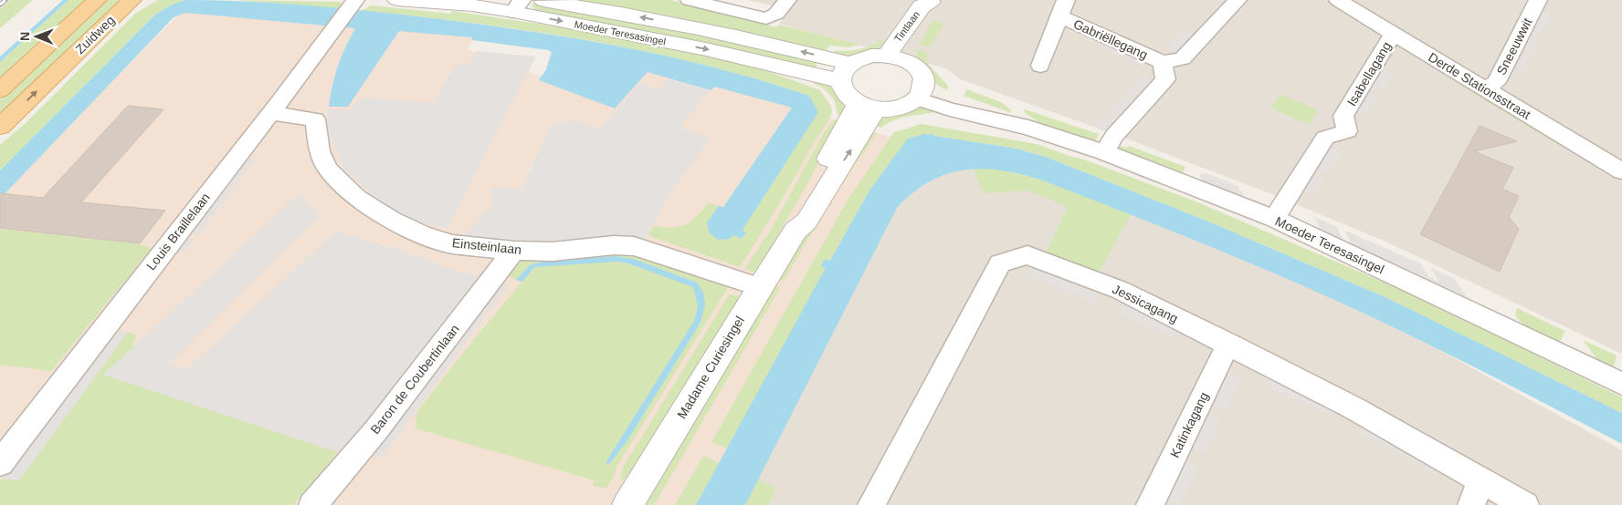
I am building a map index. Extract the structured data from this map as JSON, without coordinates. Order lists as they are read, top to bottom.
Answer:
{
  "streets": {
    "main road": ["Zuidweg"],
    "street": [
      "Tintlaan",
      "Moeder Teresasingel",
      "Gabriëllegang",
      "Sneeuwwit",
      "Isabellagang",
      "Derde Stationsstraat",
      "Louis Braillelaan",
      "Einsteinlaan",
      "Jessicagang",
      "Madame Curiesingel",
      "Baron de Coubertinlaan",
      "Katinkagang"
    ]
  },
  "crossings": [
    ["Tintlaan", "Moeder Teresasingel"],
    ["Tintlaan", "Madame Curiesingel"],
    ["Moeder Teresasingel", "Isabellagang"],
    ["Moeder Teresasingel", "Madame Curiesingel"],
    ["Sneeuwwit", "Derde Stationsstraat"],
    ["Isabellagang", "Derde Stationsstraat"],
    ["Louis Braillelaan", "Einsteinlaan"],
    ["Einsteinlaan", "Madame Curiesingel"],
    ["Einsteinlaan", "Baron de Coubertinlaan"],
    ["Jessicagang", "Katinkagang"]
  ],
  "north": "left"
}
